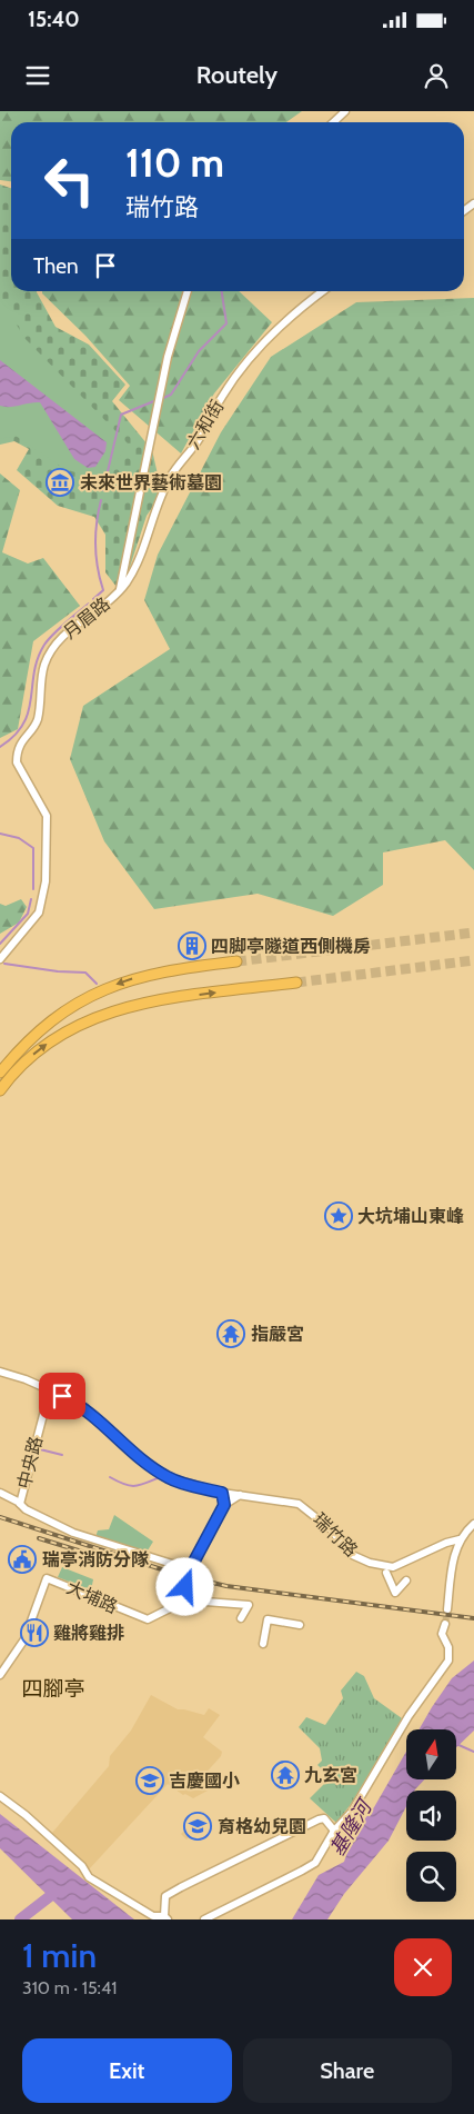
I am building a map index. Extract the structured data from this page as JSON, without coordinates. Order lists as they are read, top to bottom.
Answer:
{
  "streets": {
    "street": [
      "六和街",
      "月眉路",
      "中央路",
      "瑞竹路",
      "大埔路"
    ]
  },
  "crossings": [
    ["六和街", "月眉路"],
    ["中央路", "瑞竹路"]
  ],
  "districts": ["四腳亭"],
  "water": ["基隆河"],
  "places": {
    "museum": ["未來世界藝術墓園"],
    "building": ["四脚亭隧道西側機房"],
    "place": ["大坑埔山東峰"],
    "temple": ["指嚴宮", "九玄宮"],
    "public building": ["瑞亭消防分隊"],
    "restaurant": ["雞將雞排"],
    "school or university": ["吉慶國小", "育格幼兒園"]
  },
  "north": "top",
  "page": {
    "status": "15:40",
    "header": "Routely",
    "turn": ["110 m", "瑞竹路"],
    "then": "Then",
    "heading": ["1 min", "310 m · 15:41"],
    "buttons": ["Exit", "Share"]
  }
}
